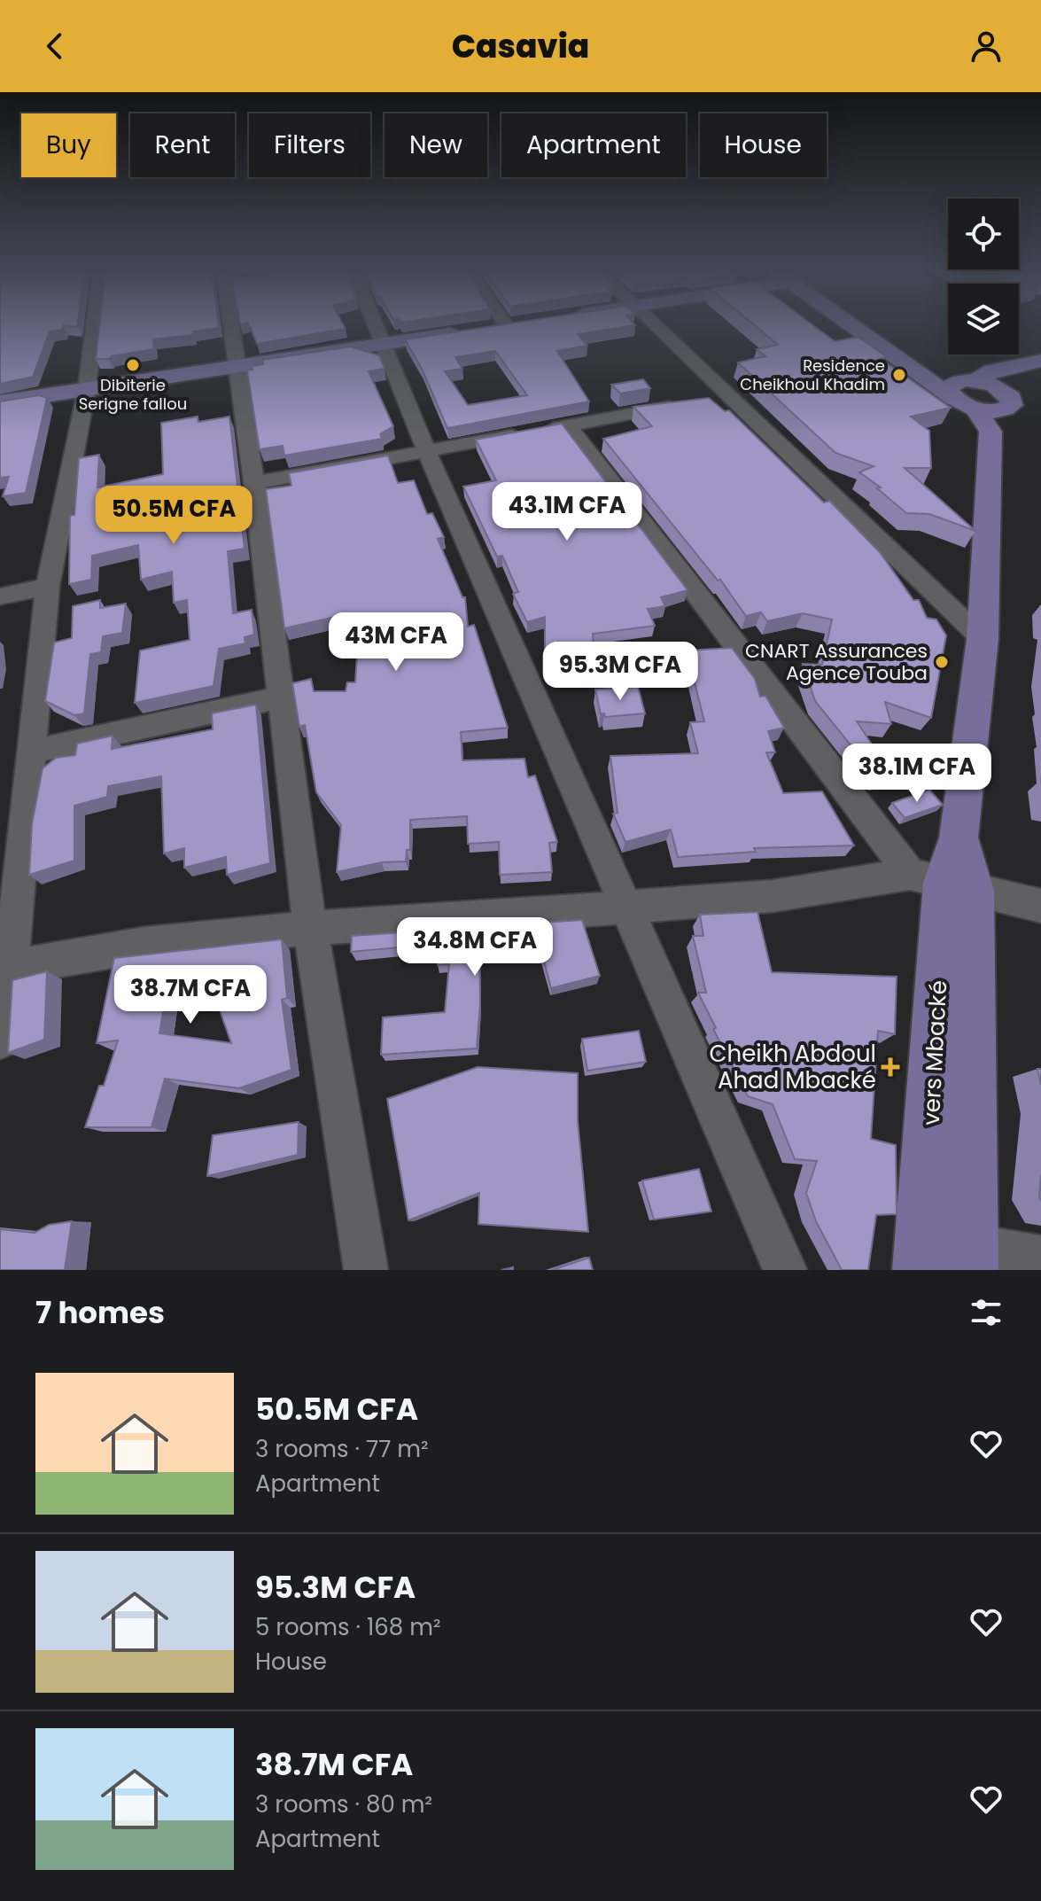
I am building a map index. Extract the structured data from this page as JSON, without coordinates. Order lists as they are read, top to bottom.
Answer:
{
  "streets": {
    "main road": ["vers Mbacké"]
  },
  "places": {
    "other": ["Dibiterie Serigne fallou", "Residence Cheikhoul Khadim", "CNART Assurances Agence Touba"],
    "health": ["Cheikh Abdoul Ahad Mbacké"]
  },
  "page": {
    "header": "Casavia",
    "chip": [
      "Buy",
      "Rent",
      "Filters",
      "New",
      "Apartment",
      "House"
    ],
    "price": [
      "43.1M CFA",
      "50.5M CFA",
      "43M CFA",
      "95.3M CFA",
      "38.1M CFA",
      "34.8M CFA",
      "38.7M CFA"
    ],
    "heading": "7 homes",
    "list": [
      {
        "name": "50.5M CFA",
        "note": "3 rooms · 77 m² · Apartment"
      },
      {
        "name": "95.3M CFA",
        "note": "5 rooms · 168 m² · House"
      },
      {
        "name": "38.7M CFA",
        "note": "3 rooms · 80 m² · Apartment"
      }
    ]
  }
}
